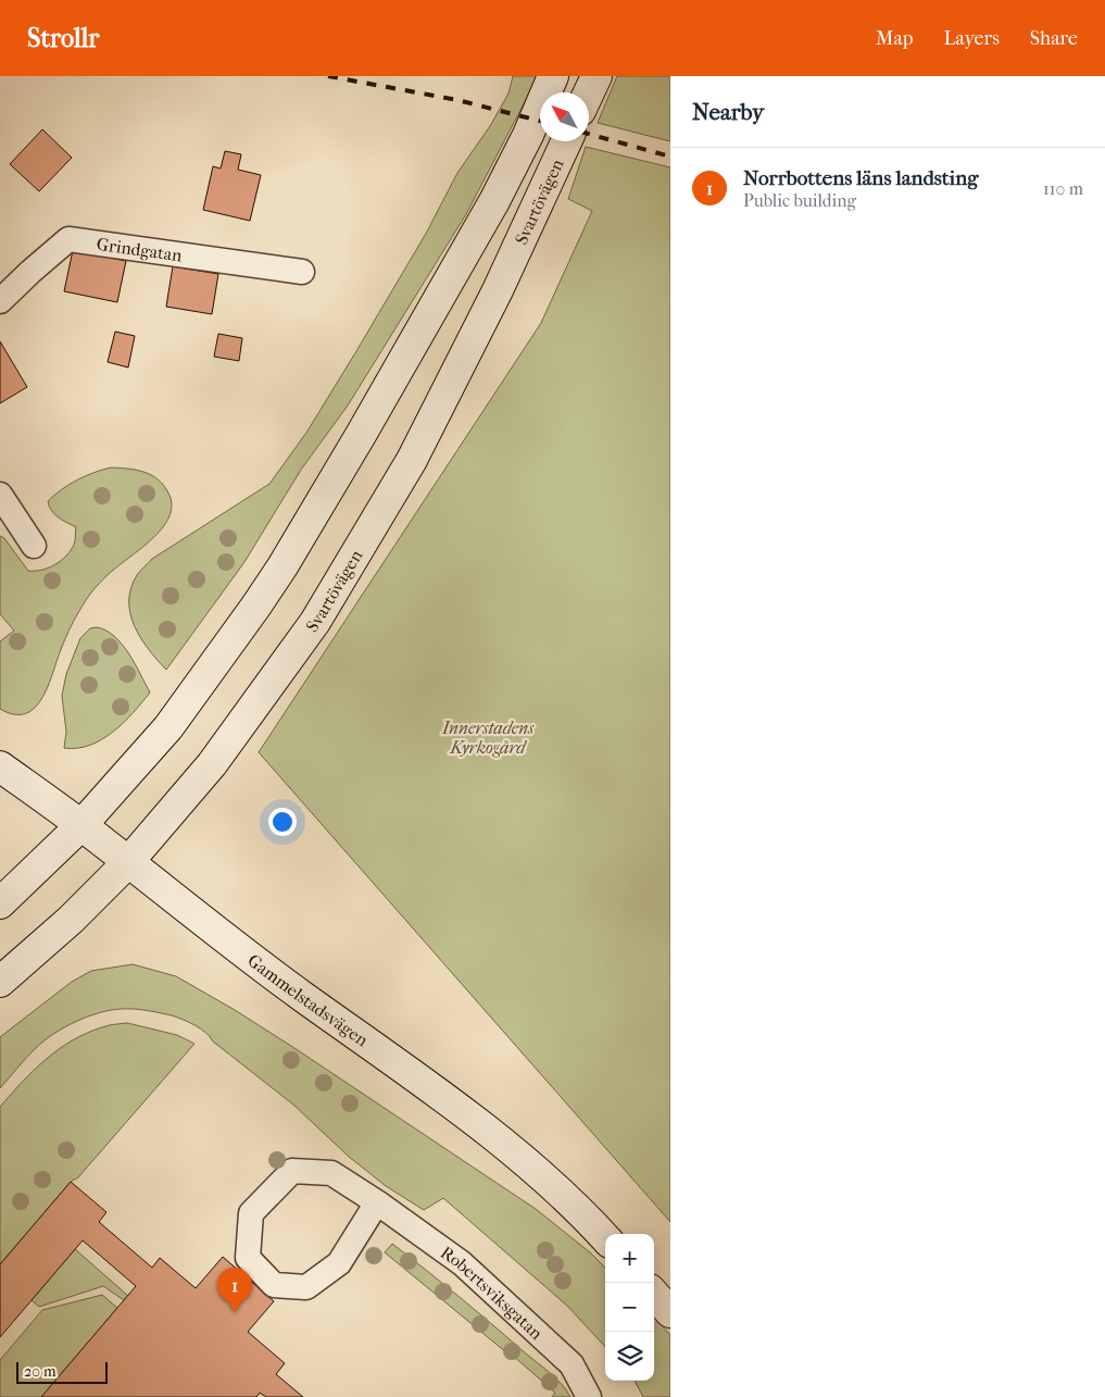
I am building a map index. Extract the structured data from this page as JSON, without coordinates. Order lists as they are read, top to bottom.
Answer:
{
  "streets": {
    "main road": ["Svartövägen", "Gammelstadsvägen"],
    "street": ["Grindgatan", "Robertsviksgatan"]
  },
  "crossings": [
    ["Svartövägen", "Gammelstadsvägen"]
  ],
  "parks": ["Innerstadens Kyrkogård"],
  "scale_bar": "20 m",
  "north": "top left",
  "page": {
    "header": "Strollr",
    "nav": ["Map", "Layers", "Share"],
    "heading": "Nearby",
    "list": [
      {
        "mark": "1",
        "name": "Norrbottens läns landsting",
        "note": "Public building",
        "value": "110 m"
      }
    ],
    "map_buttons": ["+", "−"],
    "pins": "1",
    "scale": "20 m"
  }
}
